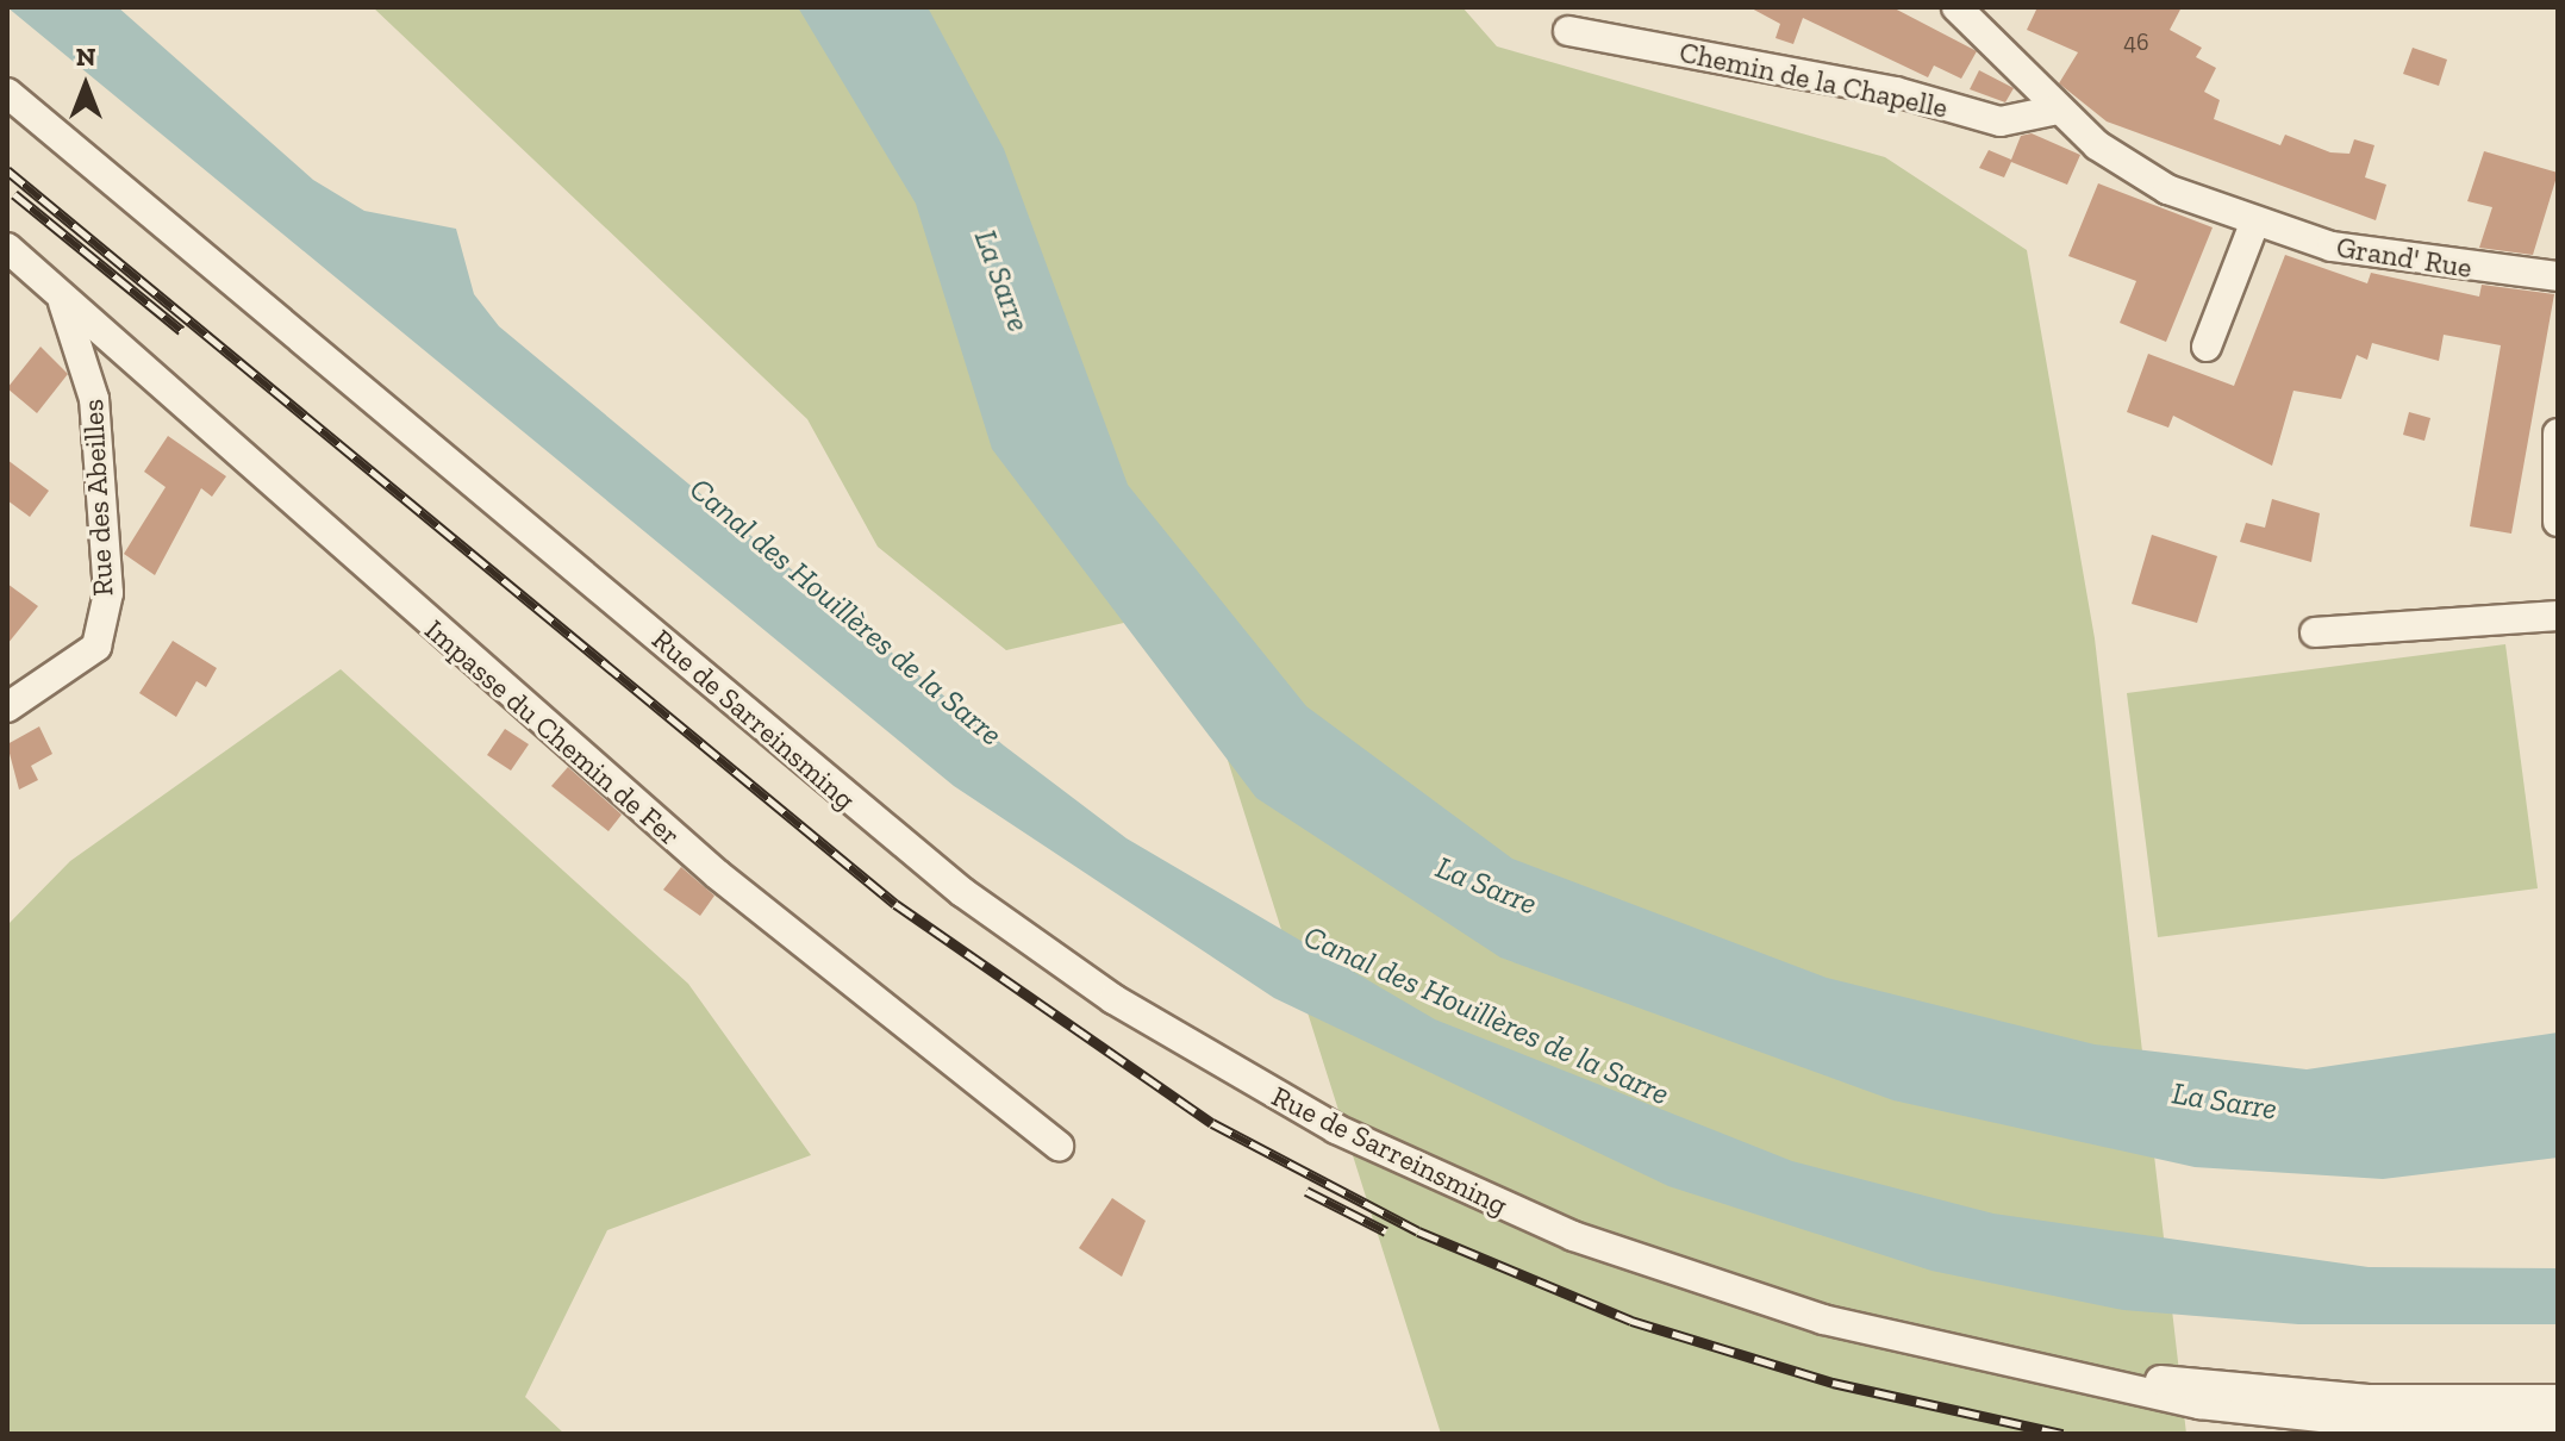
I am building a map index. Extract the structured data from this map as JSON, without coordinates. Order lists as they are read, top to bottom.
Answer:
{
  "streets": {
    "street": [
      "Chemin de la Chapelle",
      "Grand' Rue",
      "Rue des Abeilles",
      "Rue de Sarreinsming",
      "Impasse du Chemin de Fer"
    ]
  },
  "crossings": [
    ["Chemin de la Chapelle", "Grand' Rue"],
    ["Rue des Abeilles", "Impasse du Chemin de Fer"]
  ],
  "water": ["La Sarre", "Canal des Houillères de la Sarre"],
  "house_numbers": ["46"],
  "north": "top"
}
